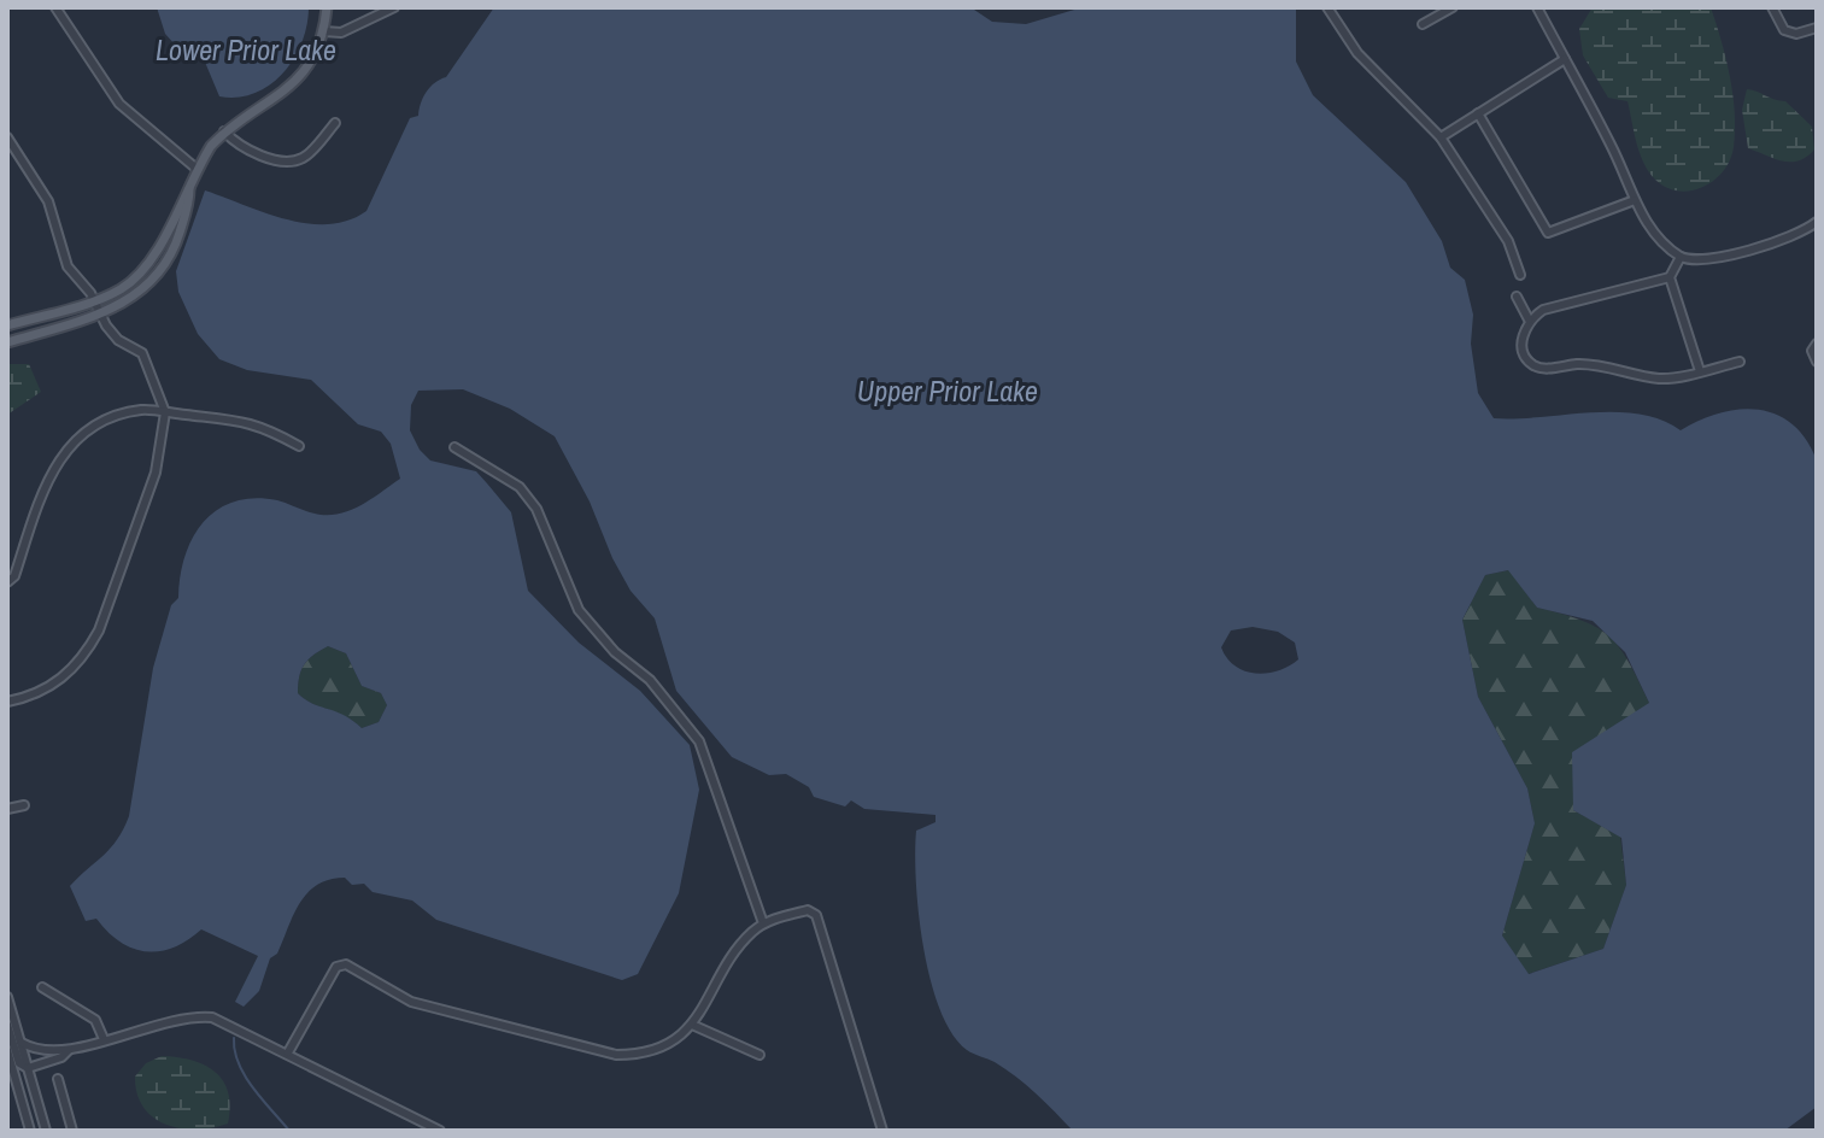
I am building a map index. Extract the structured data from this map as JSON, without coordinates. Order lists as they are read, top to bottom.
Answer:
{
  "water": ["Lower Prior Lake", "Upper Prior Lake"]
}
